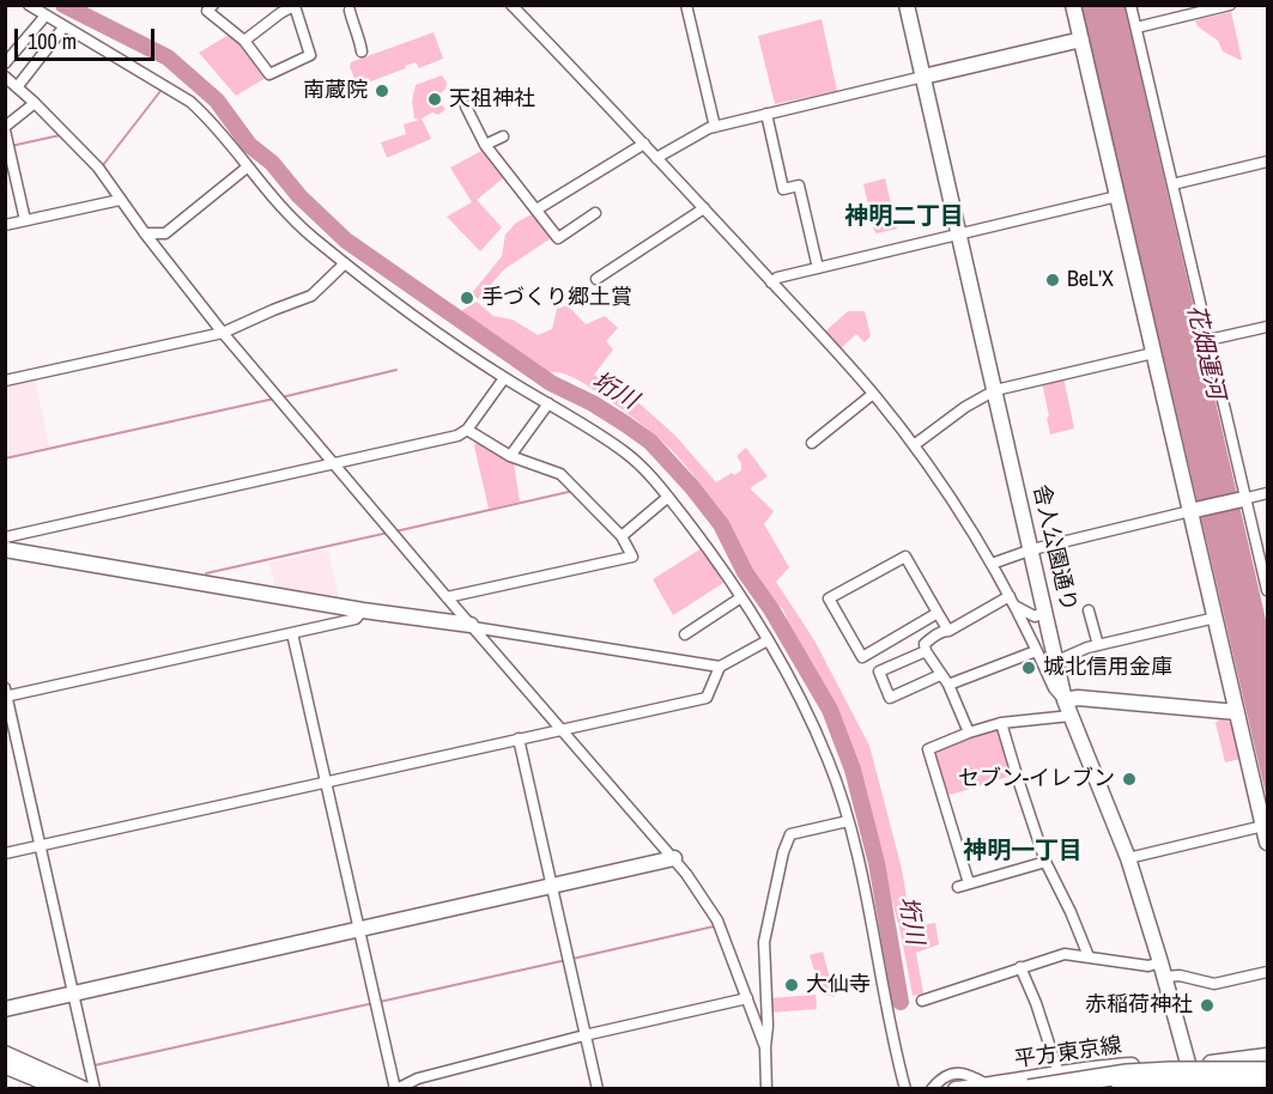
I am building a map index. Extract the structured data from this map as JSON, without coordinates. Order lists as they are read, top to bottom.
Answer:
{
  "streets": {
    "street": ["舎人公園通り", "平方東京線"]
  },
  "crossings": [
    ["舎人公園通り", "平方東京線"]
  ],
  "districts": ["神明二丁目", "神明一丁目"],
  "water": ["花畑運河", "垳川"],
  "places": [
    "南蔵院",
    "天祖神社",
    "BeL'X",
    "手づくり郷土賞",
    "城北信用金庫",
    "セブン-イレブン",
    "大仙寺",
    "赤稲荷神社"
  ],
  "scale_bar": "100 m"
}
